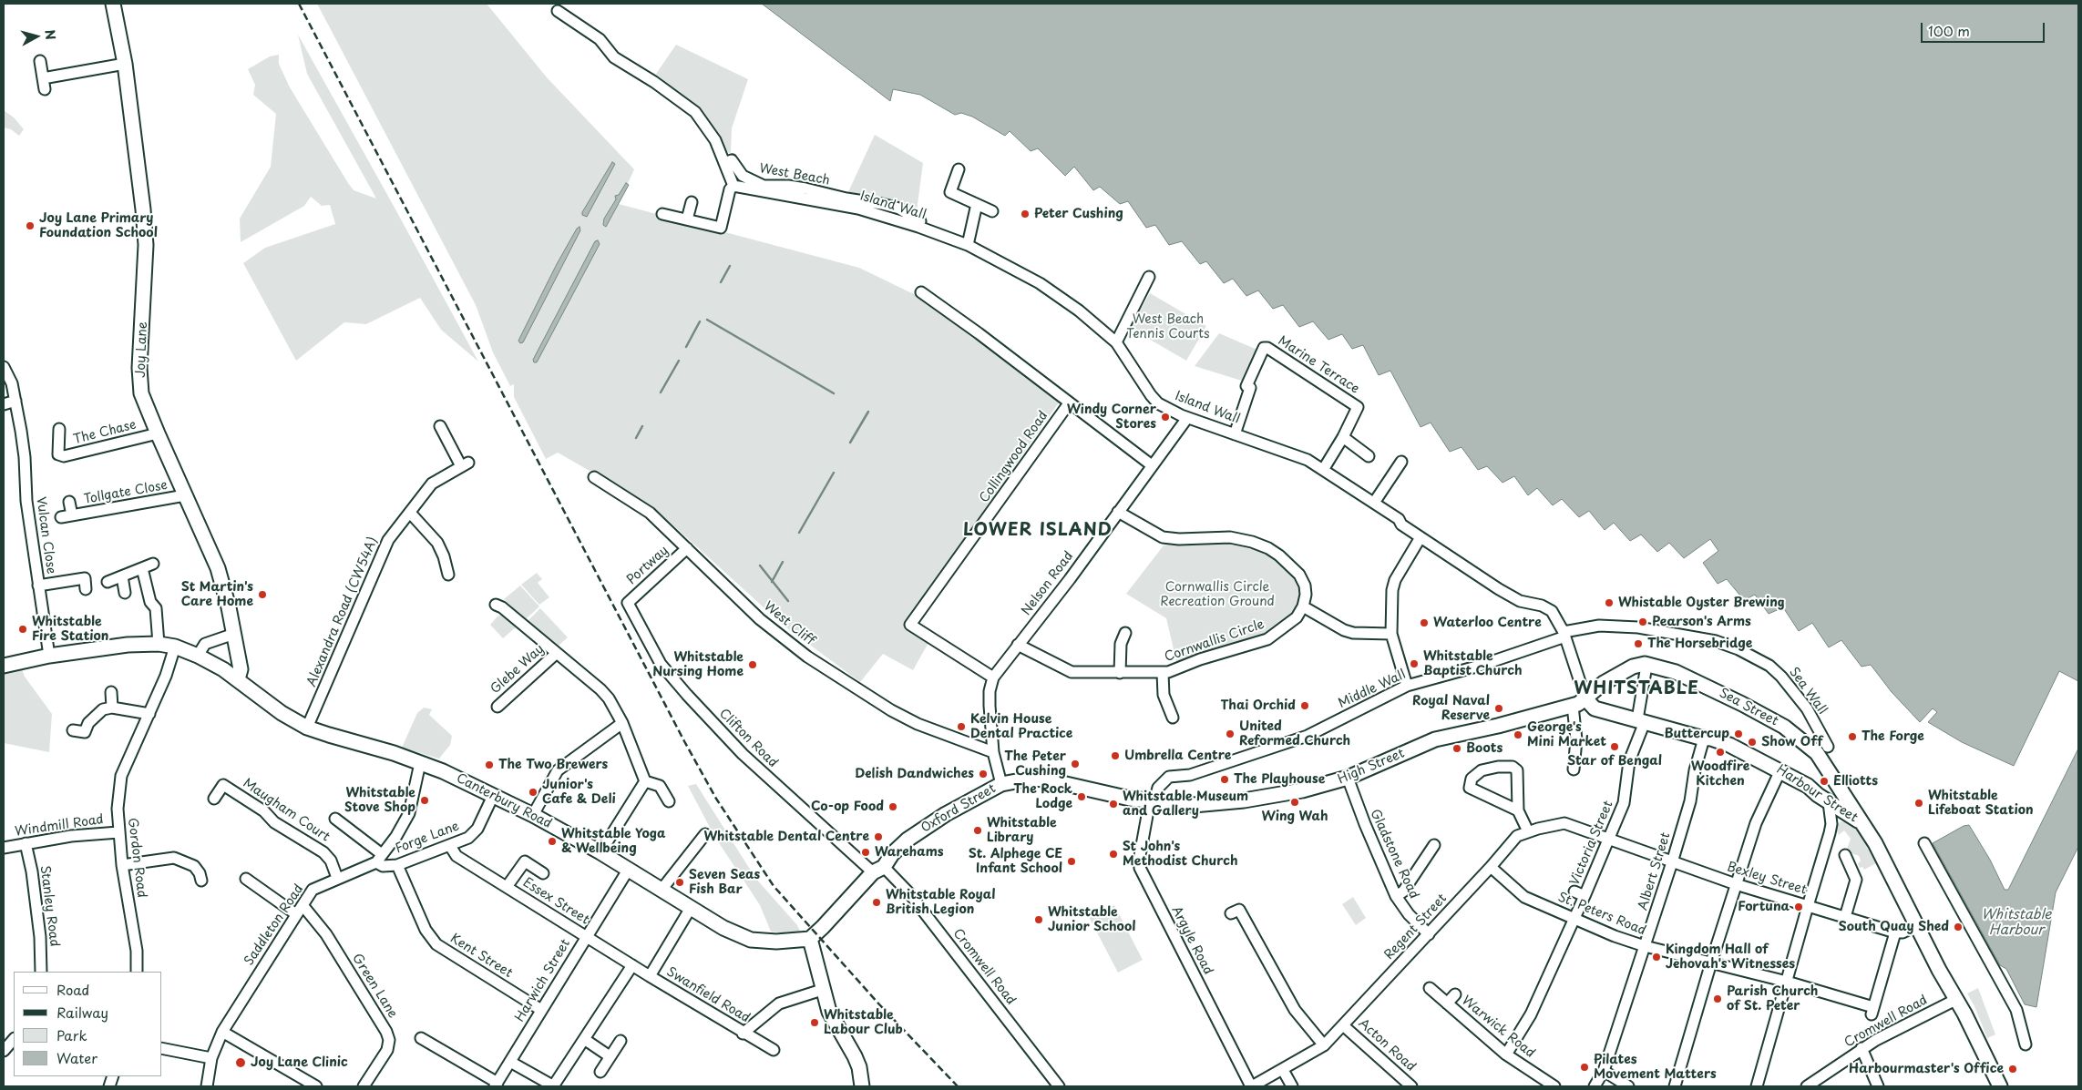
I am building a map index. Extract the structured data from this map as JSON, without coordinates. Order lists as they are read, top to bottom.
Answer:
{
  "streets": {
    "main road": [
      "Joy Lane",
      "Sea Street",
      "High Street",
      "Harbour Street",
      "Canterbury Road",
      "Oxford Street"
    ],
    "street": [
      "West Beach",
      "Island Wall",
      "Marine Terrace",
      "The Chase",
      "Collingwood Road",
      "Tollgate Close",
      "Vulcan Close",
      "Portway",
      "Nelson Road",
      "Alexandra Road (CW54A)",
      "West Cliff",
      "Cornwallis Circle",
      "Glebe Way",
      "Middle Wall",
      "Sea Wall",
      "Clifton Road",
      "Maugham Court",
      "Windmill Road",
      "Forge Lane",
      "Victoria Street",
      "Gladstone Road",
      "Gordon Road",
      "Albert Street",
      "Bexley Street",
      "Essex Street",
      "Stanley Road",
      "St. Peters Road",
      "Saddleton Road",
      "Regent Street",
      "Argyle Road",
      "Kent Street",
      "Cromwell Road",
      "Harwich Street",
      "Green Lane",
      "Swanfield Road",
      "Warwick Road",
      "Acton Road"
    ]
  },
  "crossings": [
    ["Island Wall", "Marine Terrace"],
    ["Island Wall", "Nelson Road"],
    ["Island Wall", "Middle Wall"],
    ["Island Wall", "Sea Wall"],
    ["Island Wall", "High Street"],
    ["Island Wall", "Harbour Street"],
    ["Joy Lane", "The Chase"],
    ["Joy Lane", "Tollgate Close"],
    ["Joy Lane", "Canterbury Road"],
    ["Collingwood Road", "Nelson Road"],
    ["Vulcan Close", "Canterbury Road"],
    ["Portway", "West Cliff"],
    ["Portway", "Clifton Road"],
    ["Nelson Road", "West Cliff"],
    ["Nelson Road", "Cornwallis Circle"],
    ["Nelson Road", "Oxford Street"],
    ["Alexandra Road (CW54A)", "Canterbury Road"],
    ["Middle Wall", "Sea Wall"],
    ["Middle Wall", "High Street"],
    ["Middle Wall", "Oxford Street"],
    ["Middle Wall", "Argyle Road"],
    ["Sea Street", "High Street"],
    ["Sea Street", "Harbour Street"],
    ["Sea Street", "Victoria Street"],
    ["Clifton Road", "Oxford Street"],
    ["Clifton Road", "Cromwell Road"],
    ["High Street", "Harbour Street"],
    ["High Street", "Oxford Street"],
    ["High Street", "Victoria Street"],
    ["High Street", "Gladstone Road"],
    ["High Street", "Argyle Road"],
    ["Harbour Street", "Victoria Street"],
    ["Harbour Street", "Albert Street"],
    ["Harbour Street", "Cromwell Road"],
    ["Canterbury Road", "Oxford Street"],
    ["Canterbury Road", "Forge Lane"],
    ["Canterbury Road", "Gordon Road"],
    ["Canterbury Road", "Saddleton Road"],
    ["Canterbury Road", "Harwich Street"],
    ["Canterbury Road", "Swanfield Road"],
    ["Oxford Street", "Argyle Road"],
    ["Oxford Street", "Cromwell Road"],
    ["Maugham Court", "Saddleton Road"],
    ["Windmill Road", "Gordon Road"],
    ["Windmill Road", "Stanley Road"],
    ["Forge Lane", "Essex Street"],
    ["Forge Lane", "Saddleton Road"],
    ["Forge Lane", "Kent Street"],
    ["Victoria Street", "Bexley Street"],
    ["Victoria Street", "St. Peters Road"],
    ["Victoria Street", "Regent Street"],
    ["Victoria Street", "Warwick Road"],
    ["Gladstone Road", "Regent Street"],
    ["Albert Street", "Bexley Street"],
    ["Albert Street", "St. Peters Road"],
    ["Bexley Street", "St. Peters Road"],
    ["Bexley Street", "Regent Street"],
    ["Essex Street", "Harwich Street"],
    ["Essex Street", "Swanfield Road"],
    ["St. Peters Road", "Regent Street"],
    ["Saddleton Road", "Green Lane"],
    ["Regent Street", "Argyle Road"],
    ["Regent Street", "Acton Road"],
    ["Kent Street", "Harwich Street"]
  ],
  "districts": ["LOWER ISLAND", "WHITSTABLE"],
  "water": ["Whitstable Harbour"],
  "parks": ["West Beach Tennis Courts", "Cornwallis Circle Recreation Ground"],
  "places": [
    "Peter Cushing",
    "Joy Lane Primary Foundation School",
    "Windy Corner Stores",
    "St Martin's Care Home",
    "Whistable Oyster Brewing",
    "Pearson's Arms",
    "Waterloo Centre",
    "Whitstable Fire Station",
    "The Horsebridge",
    "Whitstable Baptist Church",
    "Whitstable Nursing Home",
    "Thai Orchid",
    "Royal Naval Reserve",
    "Kelvin House Dental Practice",
    "United Reformed Church",
    "Buttercup",
    "George's Mini Market",
    "The Forge",
    "Show Off",
    "Star of Bengal",
    "Boots",
    "Woodfire Kitchen",
    "Umbrella Centre",
    "The Peter Cushing",
    "The Two Brewers",
    "Delish Dandwiches",
    "The Playhouse",
    "Elliotts",
    "Junior's Cafe & Deli",
    "The Rock Lodge",
    "Whitstable Stove Shop",
    "Wing Wah",
    "Whitstable Lifeboat Station",
    "Whitstable Museum and Gallery",
    "Co-op Food",
    "Whitstable Library",
    "Whitstable Dental Centre",
    "Whitstable Yoga & Wellbeing",
    "Warehams",
    "St John's Methodist Church",
    "St. Alphege CE Infant School",
    "Seven Seas Fish Bar",
    "Whitstable Royal British Legion",
    "Fortuna",
    "Whitstable Junior School",
    "South Quay Shed",
    "Kingdom Hall of Jehovah's Witnesses",
    "Parish Church of St. Peter",
    "Whitstable Labour Club",
    "Joy Lane Clinic",
    "Pilates Movement Matters",
    "Harbourmaster's Office"
  ],
  "legend": [
    "Road",
    "Railway",
    "Park",
    "Water"
  ],
  "scale_bar": "100 m",
  "north": "right"
}
